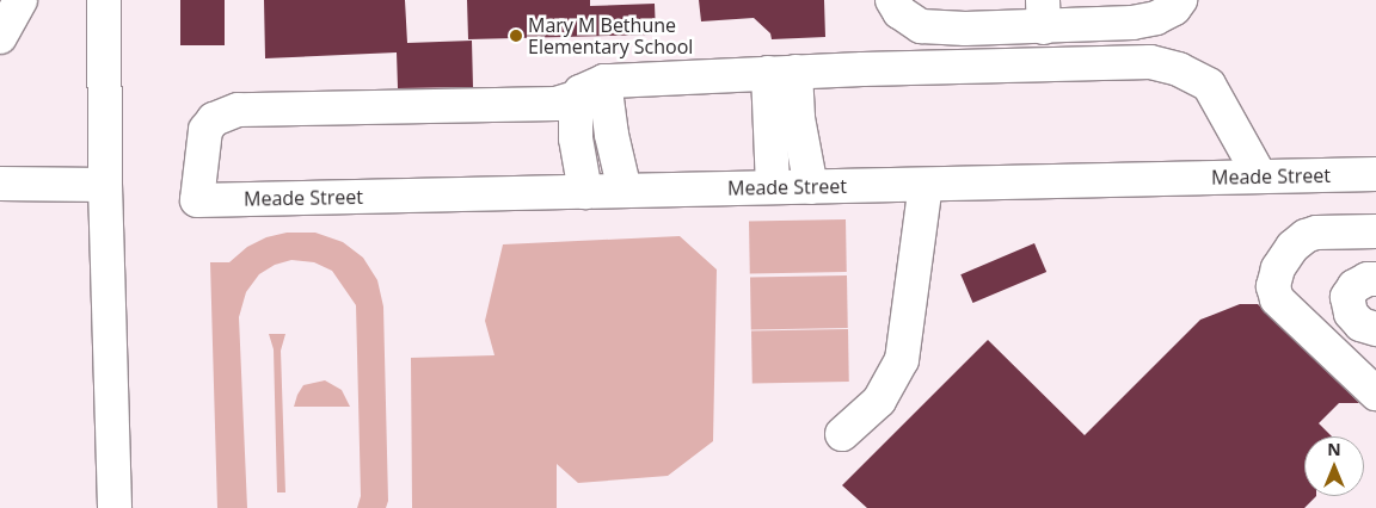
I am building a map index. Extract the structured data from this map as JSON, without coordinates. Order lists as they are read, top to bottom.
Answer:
{
  "streets": {
    "street": ["Meade Street"]
  },
  "places": ["Mary M Bethune Elementary School"],
  "north": "top"
}
